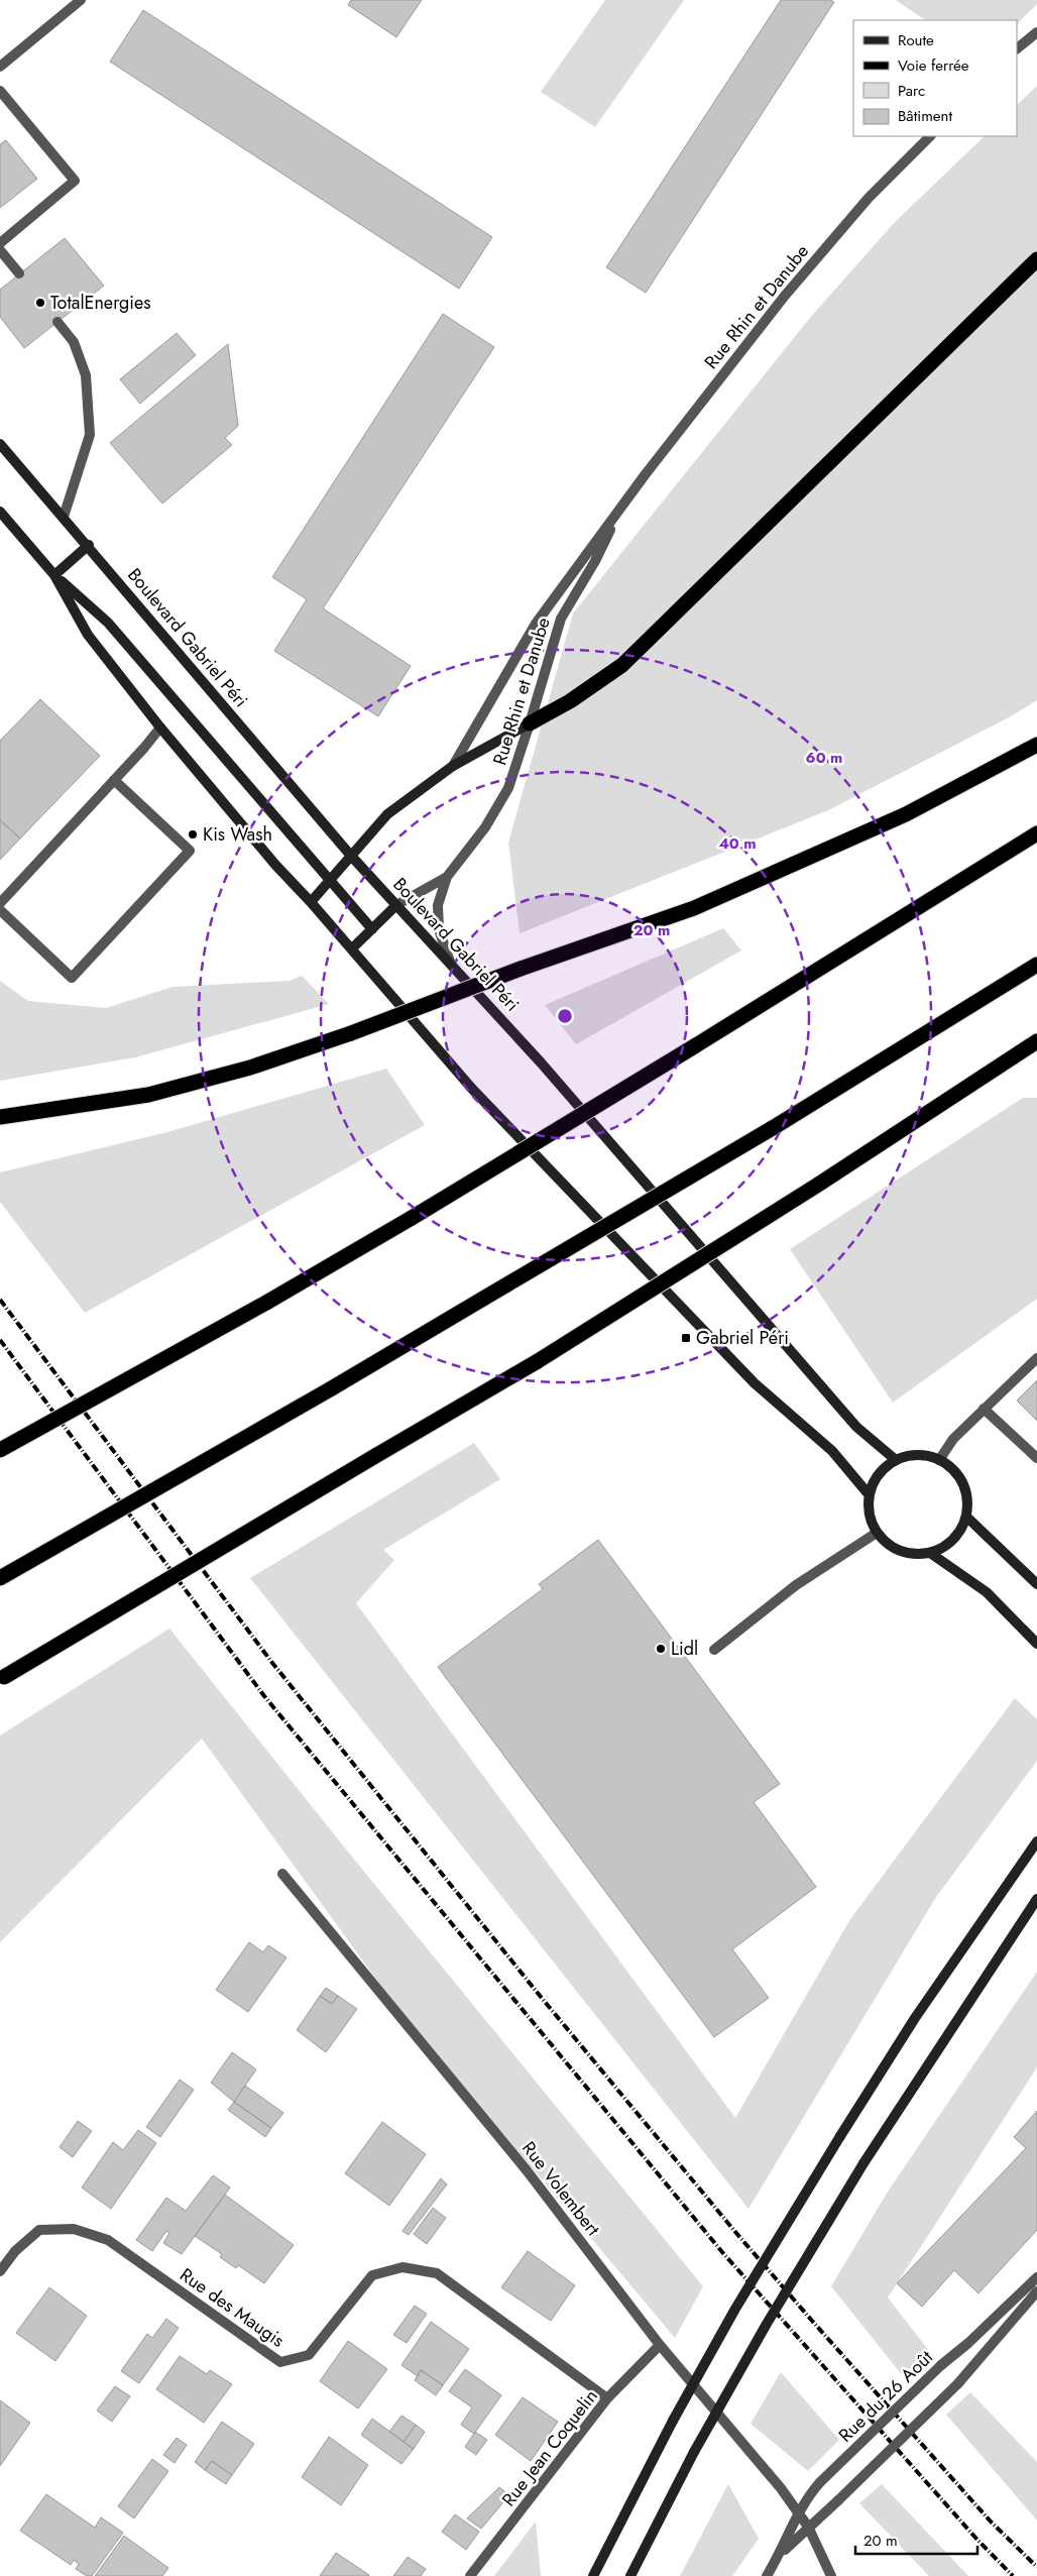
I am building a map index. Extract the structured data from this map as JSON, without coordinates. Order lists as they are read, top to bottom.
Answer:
{
  "streets": {
    "main road": ["Boulevard Gabriel Péri"],
    "street": [
      "Rue Rhin et Danube",
      "Rue Volembert",
      "Rue des Maugis",
      "Rue du 26 Août",
      "Rue Jean Coquelin"
    ]
  },
  "crossings": [
    ["Rue Rhin et Danube", "Boulevard Gabriel Péri"],
    ["Rue Volembert", "Rue du 26 Août"],
    ["Rue Volembert", "Rue Jean Coquelin"],
    ["Rue des Maugis", "Rue Jean Coquelin"]
  ],
  "places": {
    "other": ["TotalEnergies", "Kis Wash", "Lidl"],
    "transit": ["Gabriel Péri"]
  },
  "legend": [
    "Route",
    "Voie ferrée",
    "Parc",
    "Bâtiment"
  ],
  "scale_bar": "20 m",
  "rings": ["60 m", "40 m", "20 m"]
}
